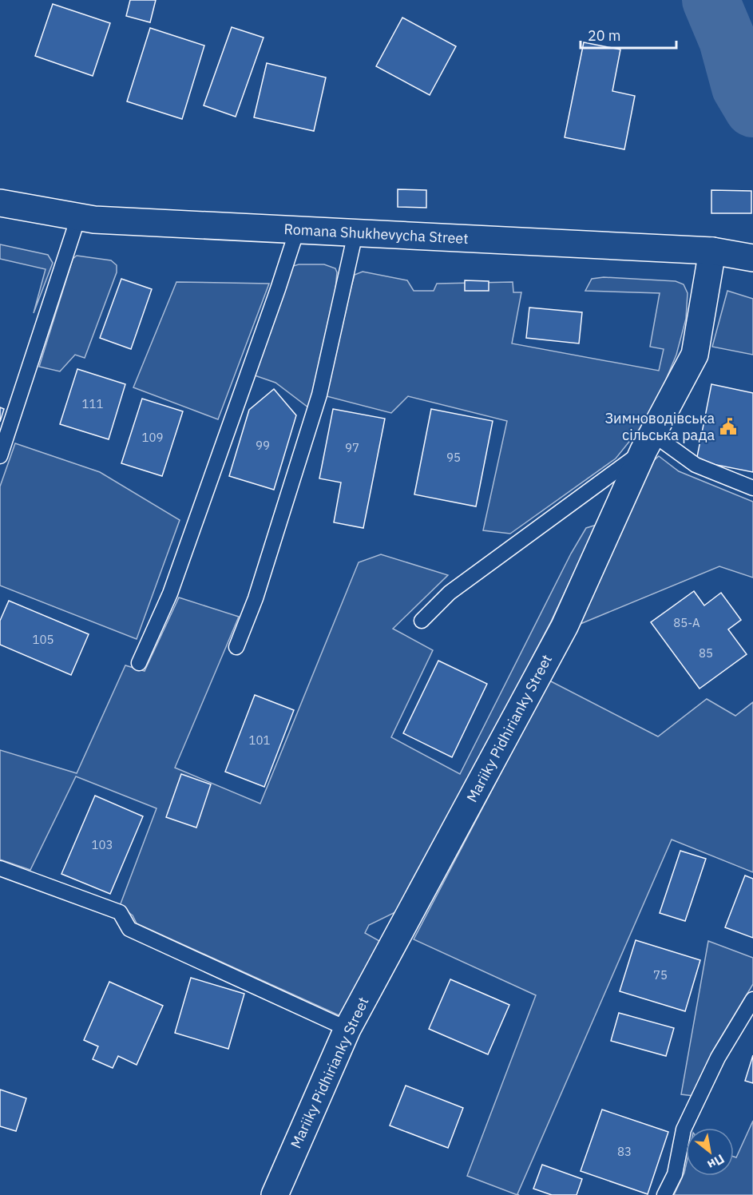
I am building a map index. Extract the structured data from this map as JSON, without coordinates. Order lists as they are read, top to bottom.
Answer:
{
  "streets": {
    "street": ["Romana Shukhevycha Street", "Mariiky Pidhirianky Street"]
  },
  "crossings": [
    ["Romana Shukhevycha Street", "Mariiky Pidhirianky Street"]
  ],
  "places": {
    "public building": ["Зимноводівська сільська рада"]
  },
  "house_numbers": [
    "111",
    "109",
    "99",
    "97",
    "95",
    "85-А",
    "105",
    "85",
    "101",
    "103",
    "75",
    "83"
  ],
  "scale_bar": "20 m",
  "north": "bottom right"
}
